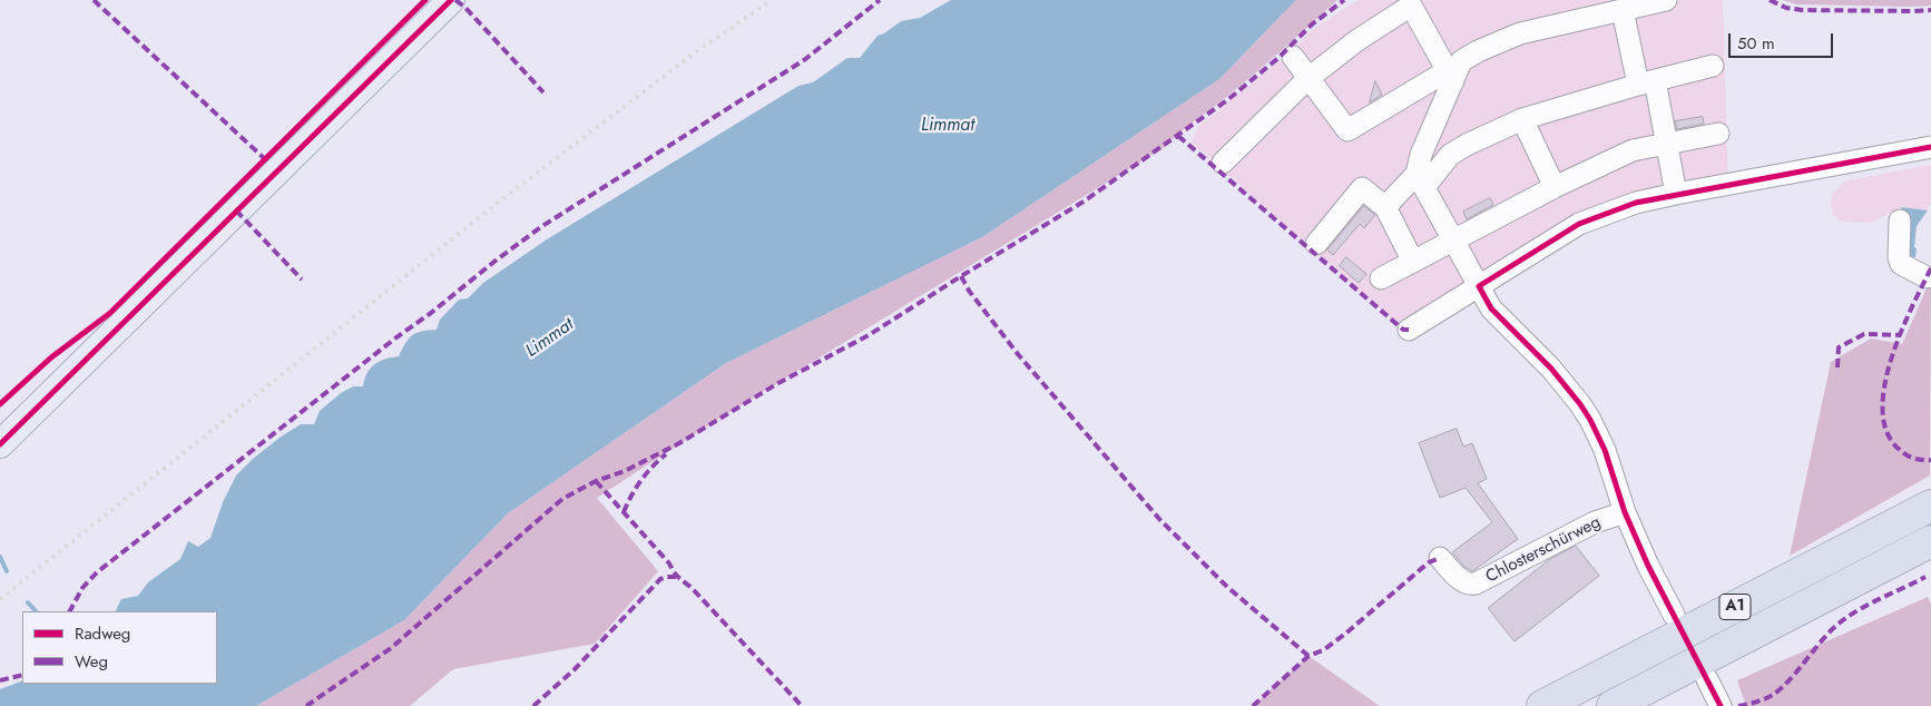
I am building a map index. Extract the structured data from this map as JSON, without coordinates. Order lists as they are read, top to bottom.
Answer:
{
  "streets": {
    "highway": ["A1"],
    "lane": ["Chlosterschürweg"]
  },
  "water": ["Limmat"],
  "legend": ["Radweg", "Weg"],
  "scale_bar": "50 m"
}
